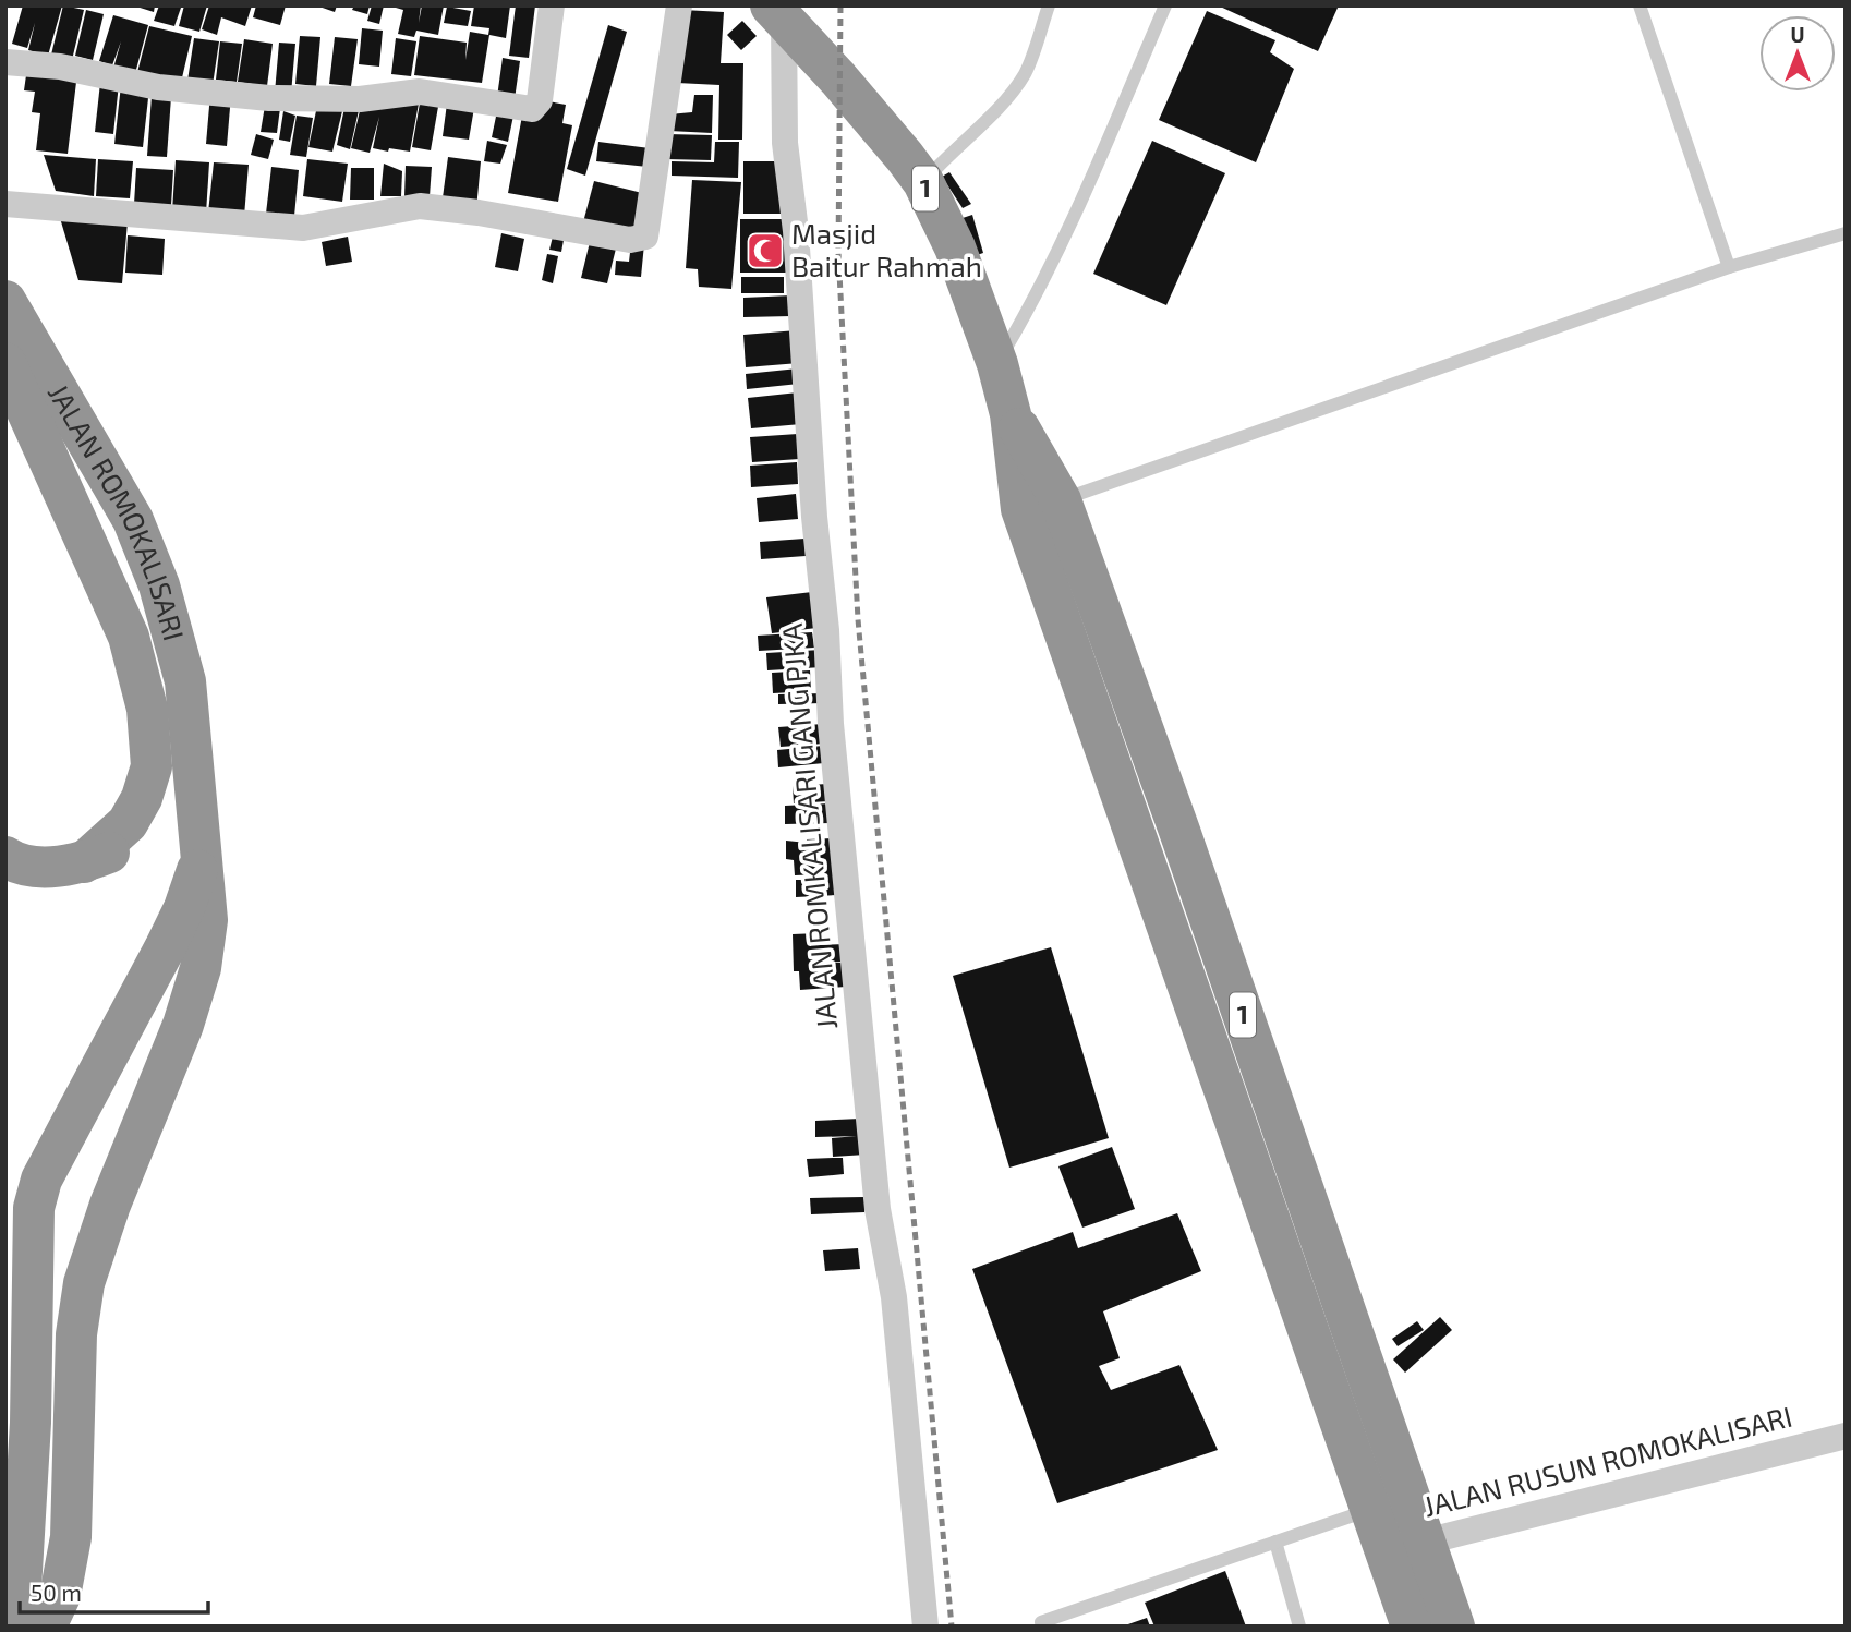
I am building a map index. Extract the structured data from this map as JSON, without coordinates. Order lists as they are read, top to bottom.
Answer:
{
  "streets": {
    "highway": ["1", "JALAN ROMOKALISARI"],
    "street": ["JALAN ROMKALISARI GANG PJKA", "JALAN RUSUN ROMOKALISARI"]
  },
  "crossings": [
    ["1", "JALAN ROMKALISARI GANG PJKA"],
    ["1", "JALAN RUSUN ROMOKALISARI"]
  ],
  "places": {
    "mosque": ["Masjid Baitur Rahmah"]
  },
  "scale_bar": "50 m",
  "north": "top"
}
